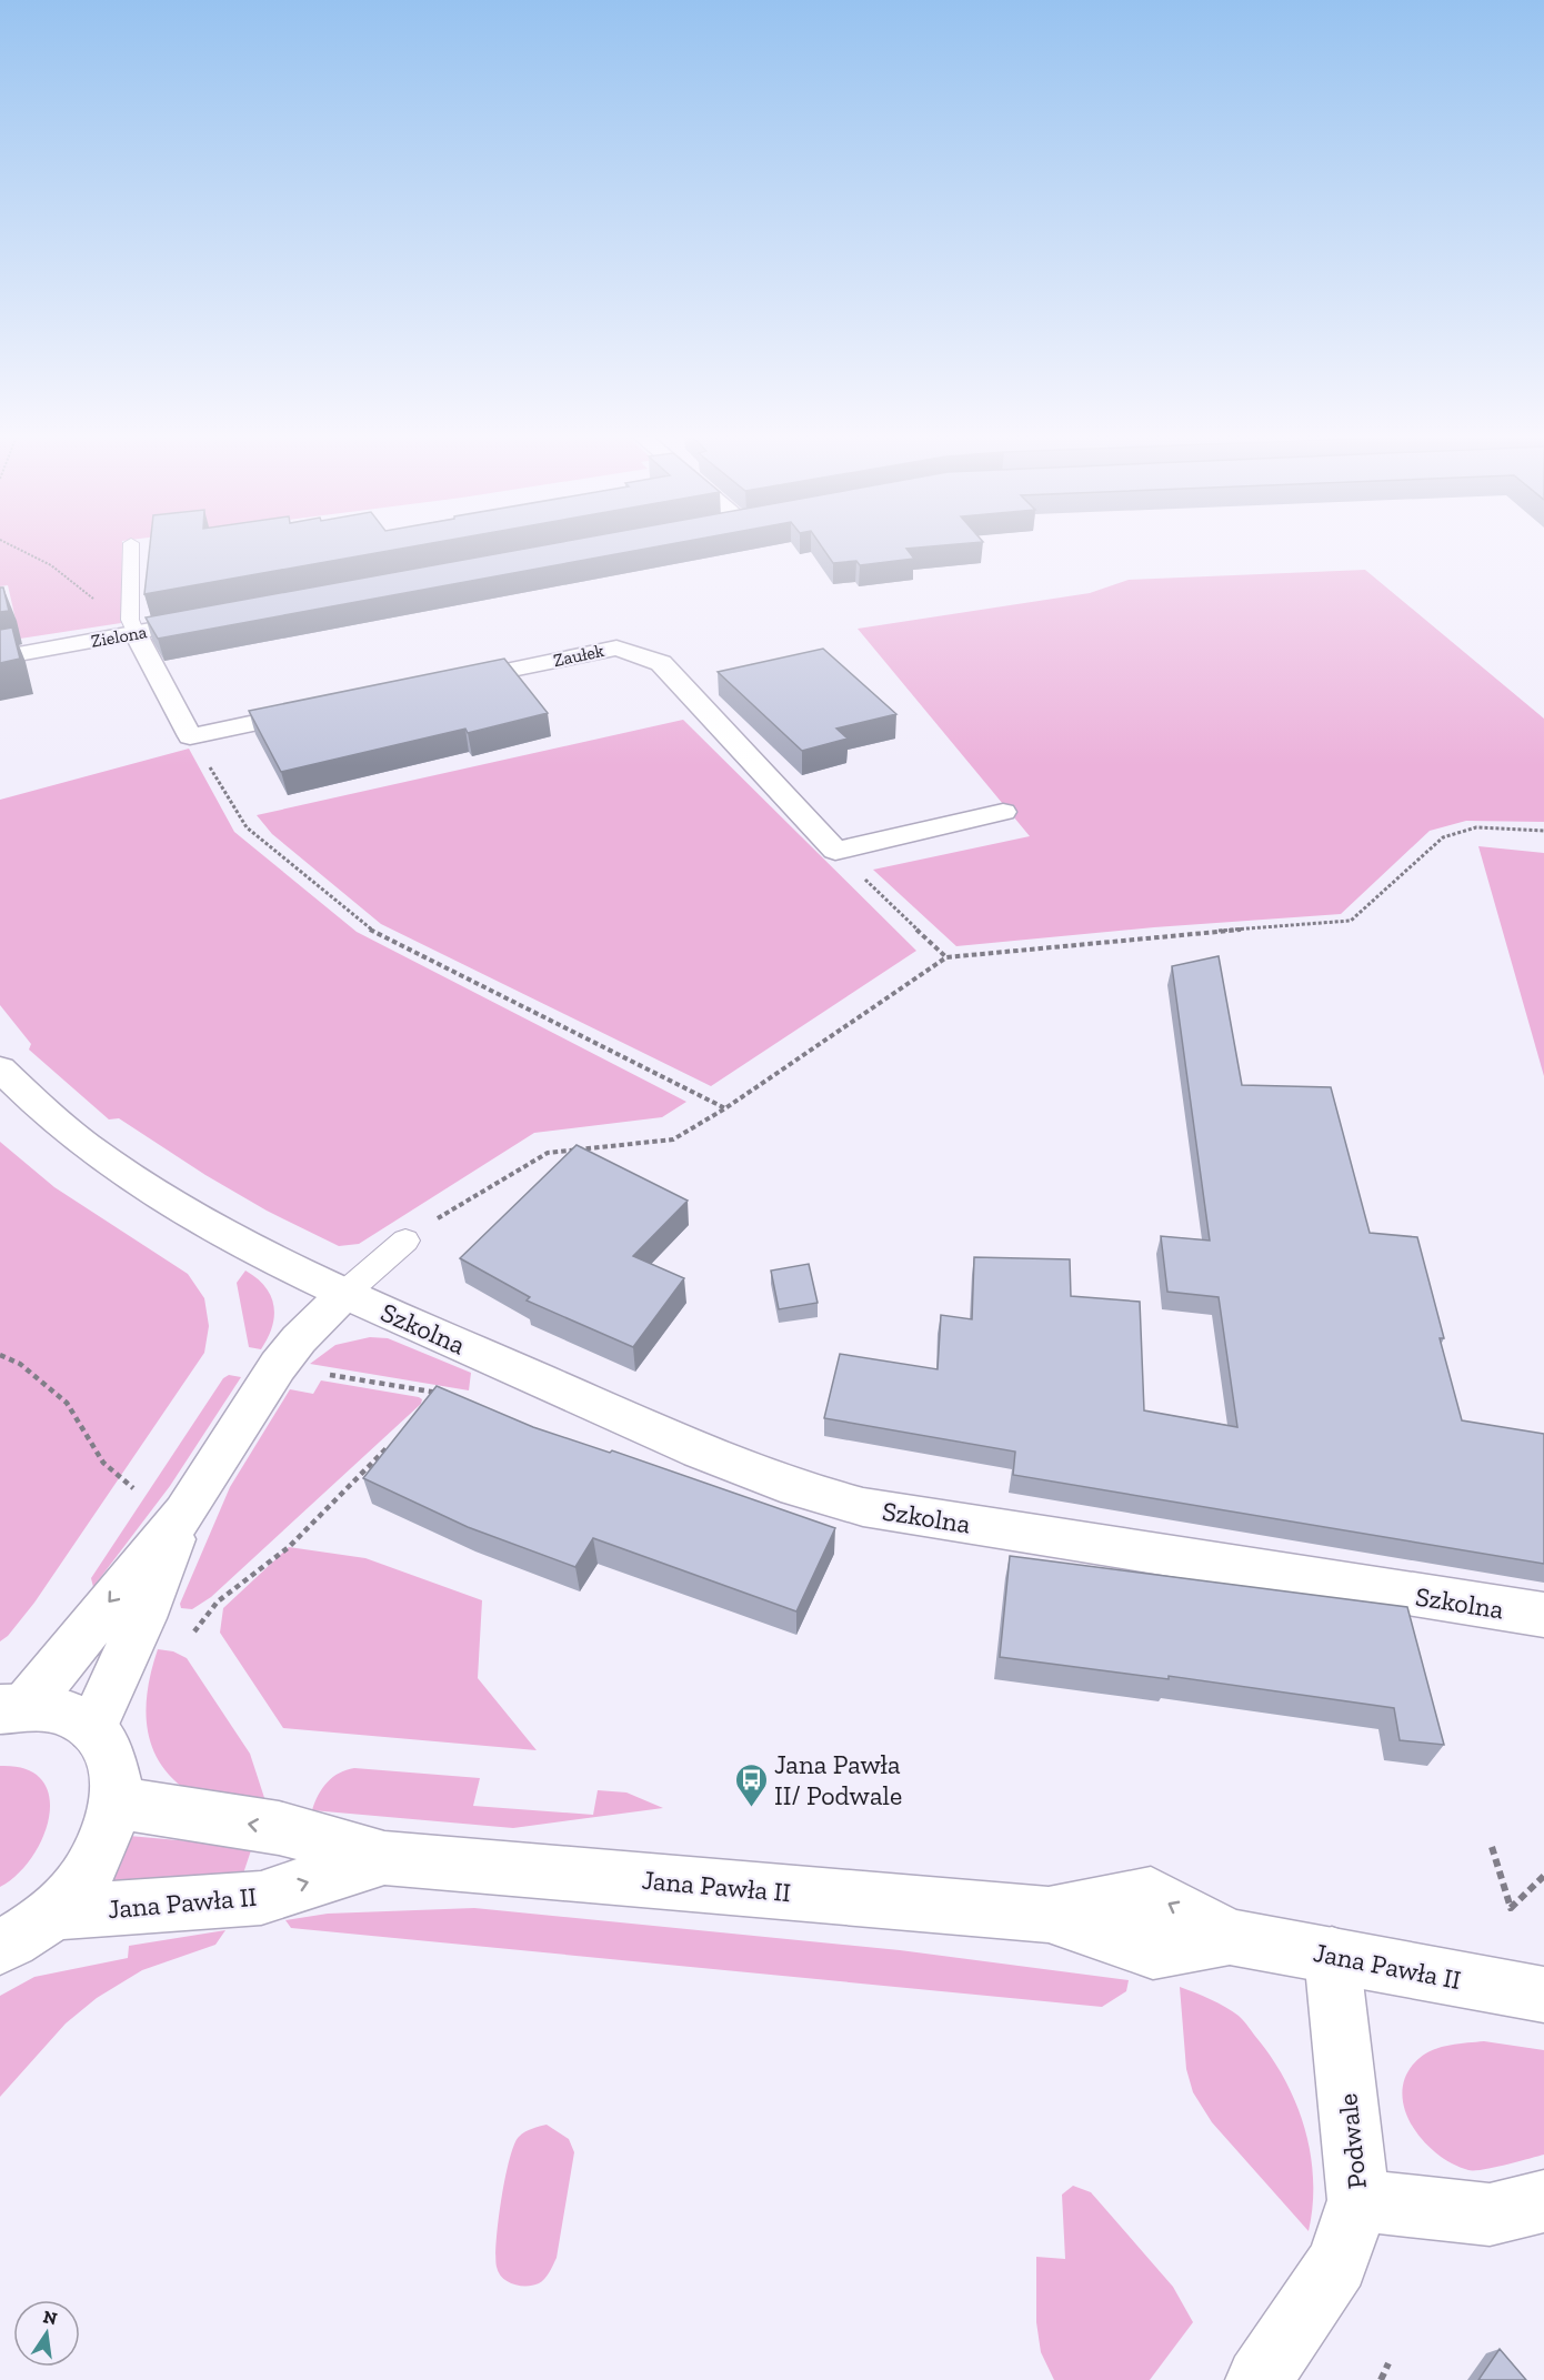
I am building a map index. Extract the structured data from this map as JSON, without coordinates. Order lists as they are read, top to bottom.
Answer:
{
  "streets": {
    "street": [
      "Zielona",
      "Zaułek",
      "Szkolna",
      "Jana Pawła II",
      "Podwale"
    ]
  },
  "crossings": [
    ["Jana Pawła II", "Podwale"]
  ],
  "places": {
    "bus stop": ["Jana Pawła II/ Podwale"]
  },
  "north": "top"
}
